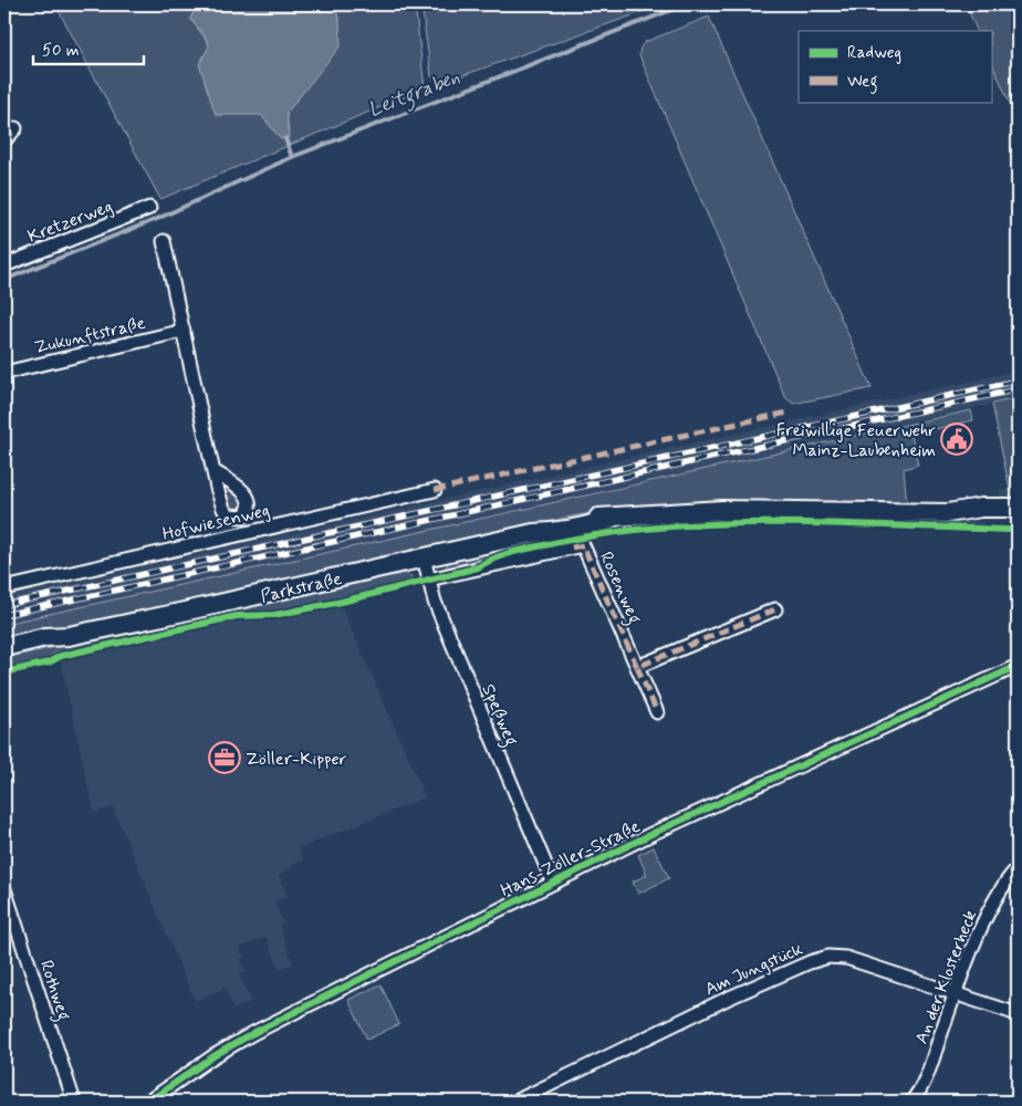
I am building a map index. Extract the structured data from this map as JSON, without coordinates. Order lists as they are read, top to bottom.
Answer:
{
  "streets": {
    "main road": ["Parkstraße"],
    "street": [
      "Kretzerweg",
      "Zukunftstraße",
      "Hofwiesenweg",
      "Rosenweg",
      "Speßweg",
      "Hans-Zöller-Straße",
      "Am Jungstück",
      "An der Klosterheck",
      "Rothweg"
    ]
  },
  "crossings": [
    ["Parkstraße", "Speßweg"],
    ["Rosenweg", "Speßweg"],
    ["Speßweg", "Hans-Zöller-Straße"],
    ["Am Jungstück", "An der Klosterheck"]
  ],
  "water": ["Leitgraben"],
  "places": {
    "public building": ["Freiwillige Feuerwehr Mainz-Laubenheim"],
    "office": ["Zöller-Kipper"]
  },
  "legend": ["Radweg", "Weg"],
  "scale_bar": "50 m"
}
